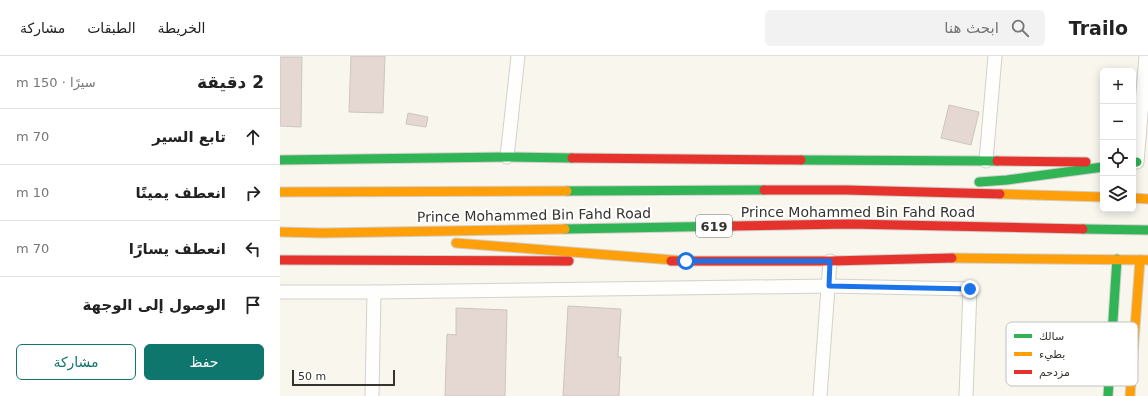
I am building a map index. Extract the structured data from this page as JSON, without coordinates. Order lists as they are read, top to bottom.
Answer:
{
  "streets": {
    "main road": ["Prince Mohammed Bin Fahd Road", "619"]
  },
  "legend": ["سالك", "بطيء", "مزدحم"],
  "scale_bar": "50 m",
  "page": {
    "header": "Trailo",
    "search": "ابحث هنا",
    "nav": ["الخريطة", "الطبقات", "مشاركة"],
    "heading": ["2 دقيقة", "سيرًا · 150 m"],
    "map_buttons": ["+", "−"],
    "list": [
      ["تابع السير", "70 m"],
      ["انعطف يمينًا", "10 m"],
      ["انعطف يسارًا", "70 m"],
      "الوصول إلى الوجهة"
    ],
    "buttons": ["حفظ", "مشاركة"],
    "scale": "50 m"
  }
}
